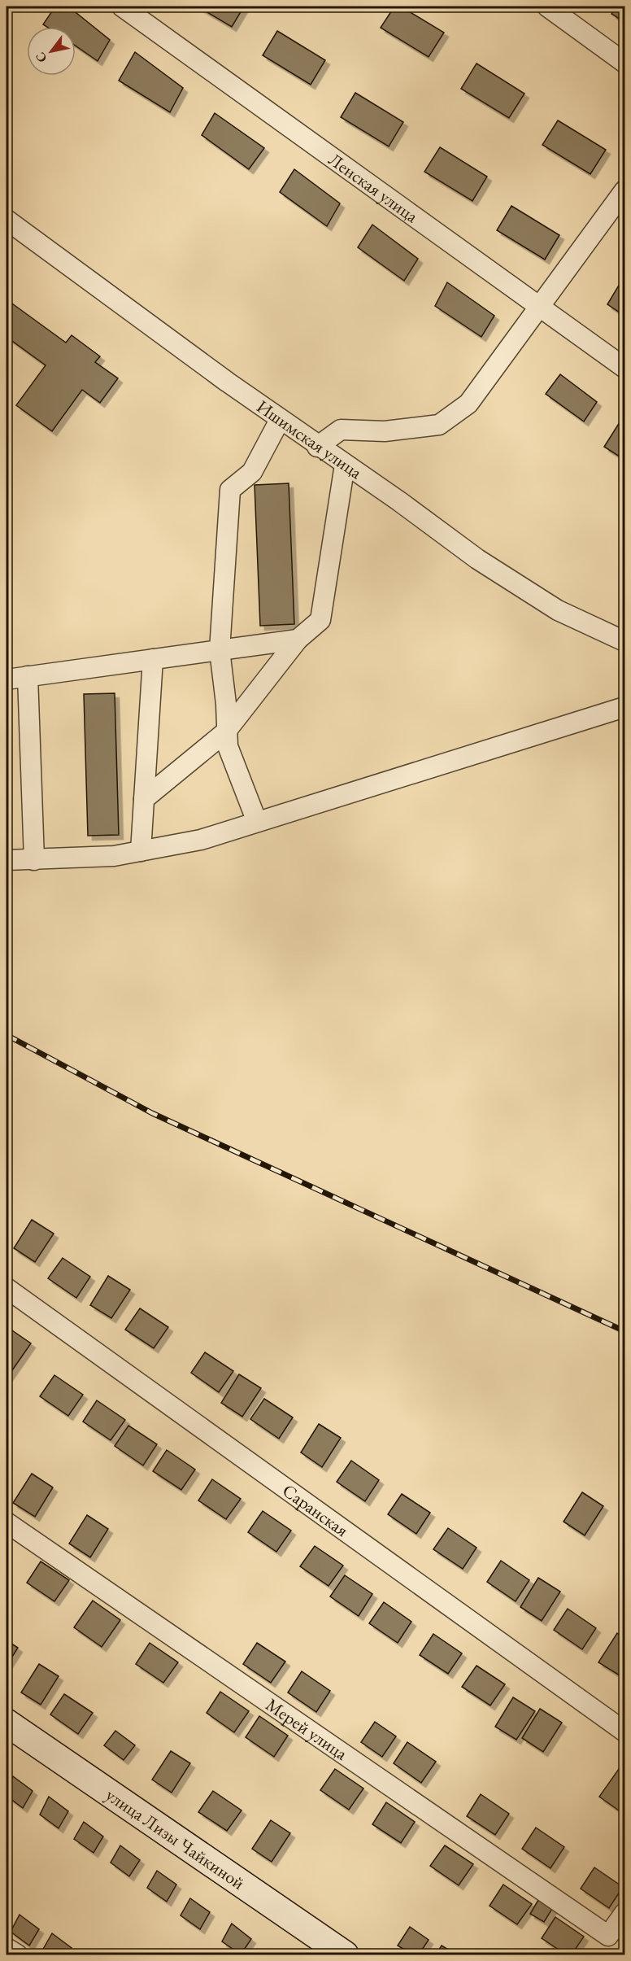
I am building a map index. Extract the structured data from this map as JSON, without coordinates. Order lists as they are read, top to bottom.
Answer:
{
  "streets": {
    "street": [
      "Ленская улица",
      "Ишимская улица",
      "Саранская",
      "Мерей улица",
      "улица Лизы Чайкиной"
    ]
  },
  "north": "bottom left"
}
